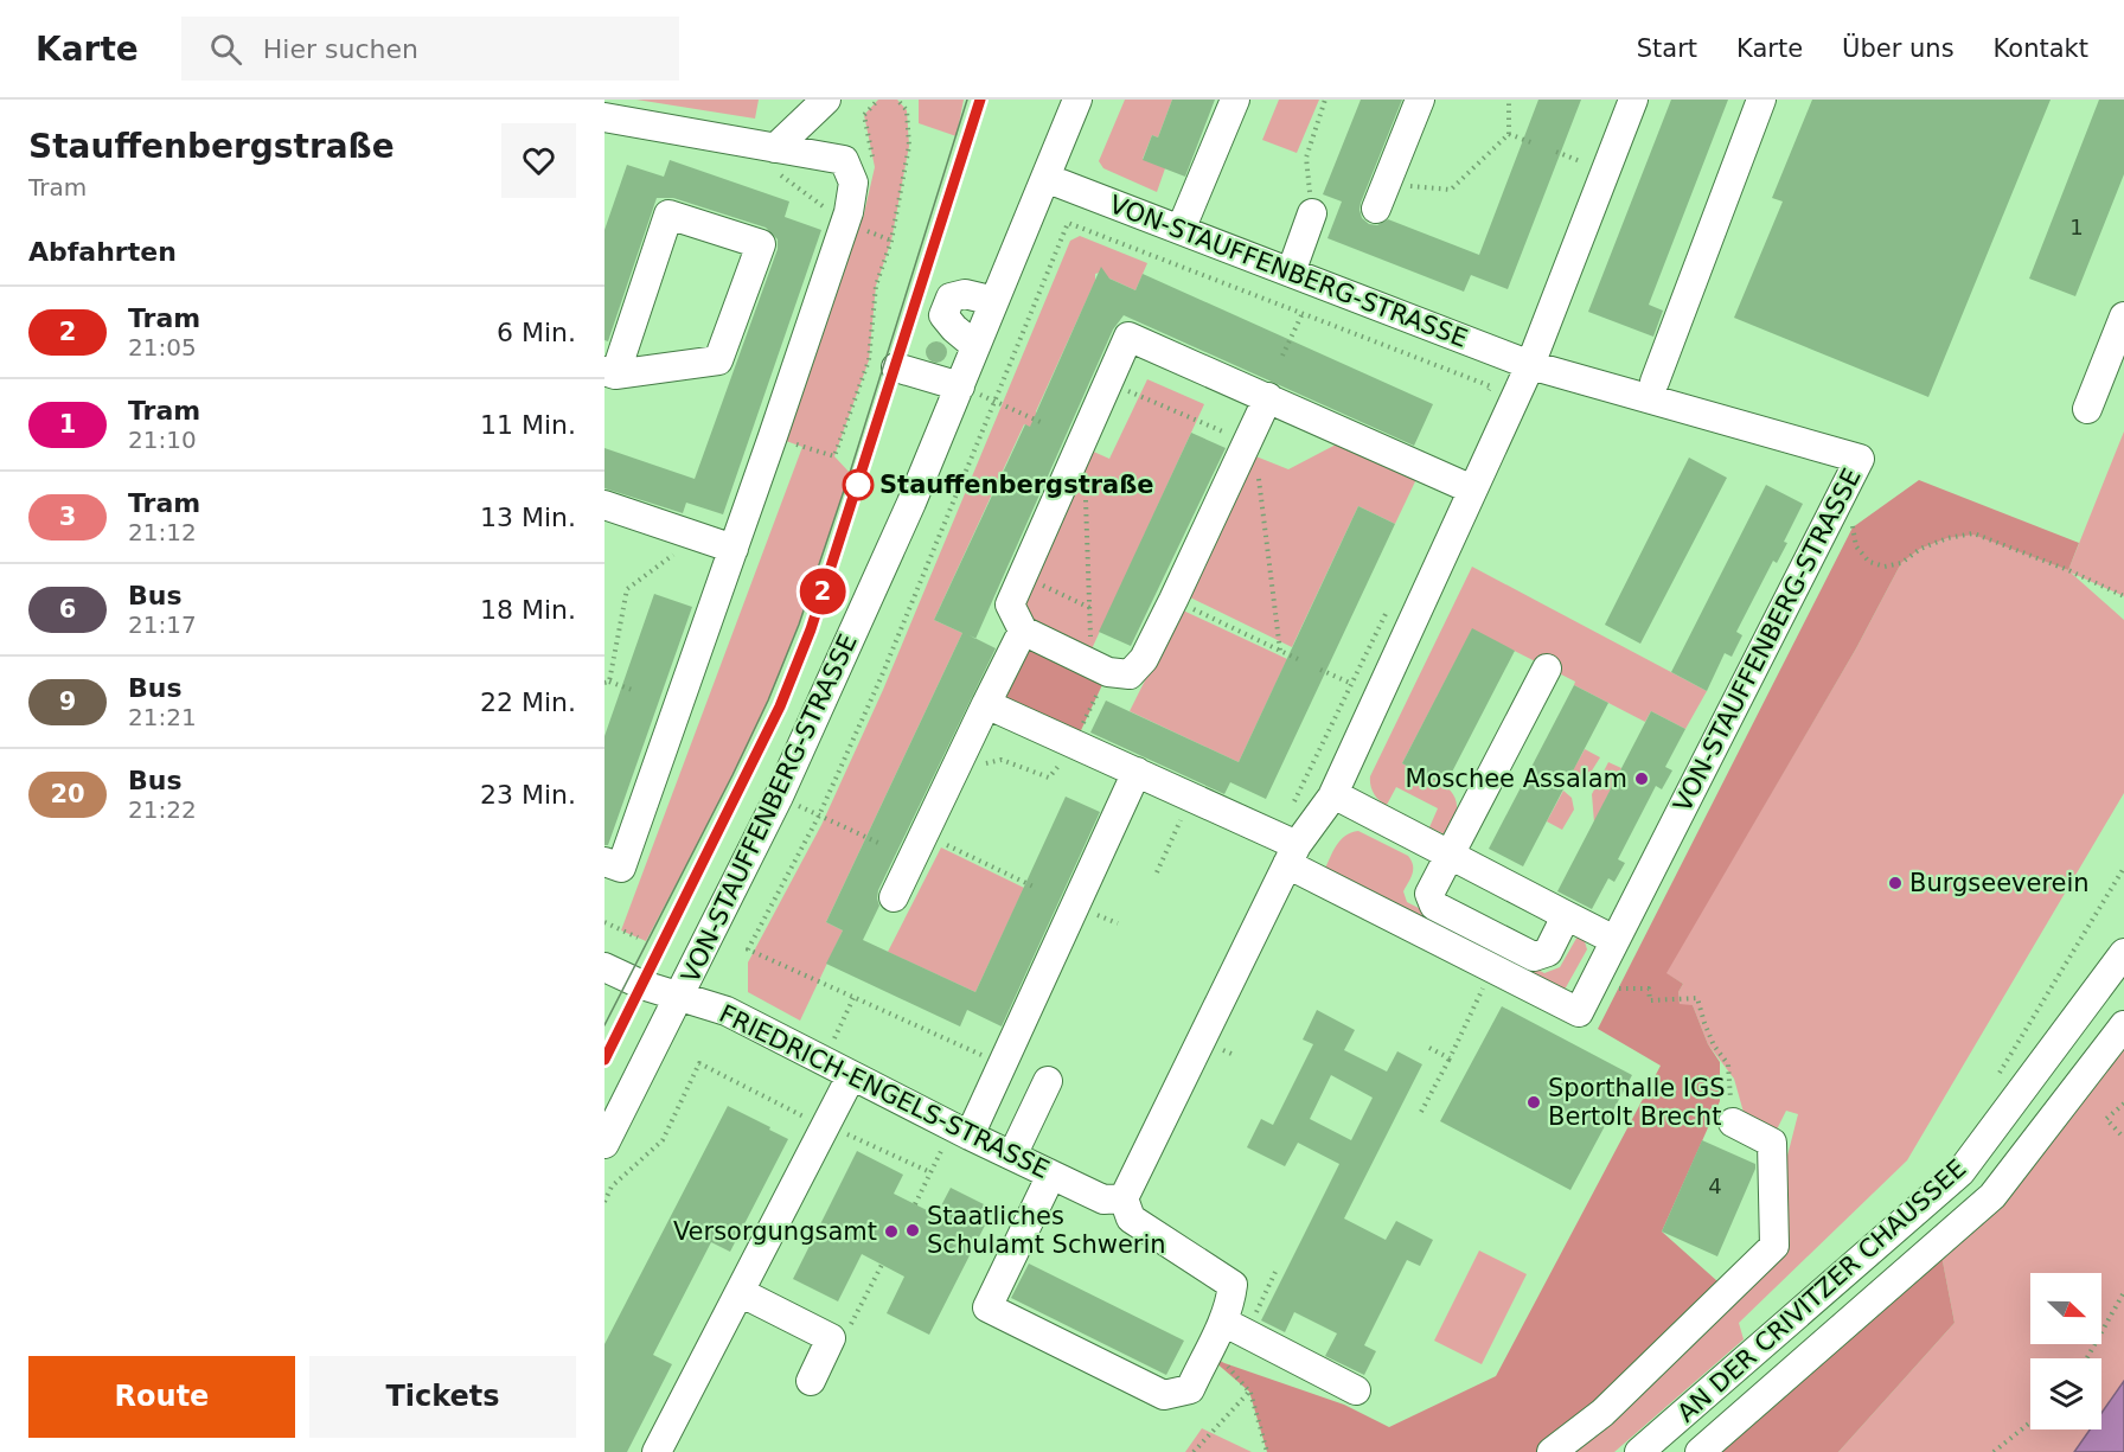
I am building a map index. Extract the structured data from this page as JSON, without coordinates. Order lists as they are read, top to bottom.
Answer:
{
  "streets": {
    "street": ["VON-STAUFFENBERG-STRASSE", "FRIEDRICH-ENGELS-STRASSE", "AN DER CRIVITZER CHAUSSEE"]
  },
  "crossings": [
    ["VON-STAUFFENBERG-STRASSE", "FRIEDRICH-ENGELS-STRASSE"]
  ],
  "places": [
    "Stauffenbergstraße",
    "Moschee Assalam",
    "Burgseeverein",
    "Sporthalle IGS Bertolt Brecht",
    "Staatliches Schulamt Schwerin",
    "Versorgungsamt"
  ],
  "lines": ["tram line 2"],
  "house_numbers": ["1", "4"],
  "north": "right",
  "page": {
    "header": "Karte",
    "search": "Hier suchen",
    "nav": [
      "Start",
      "Karte",
      "Über uns",
      "Kontakt"
    ],
    "heading": [
      ["Stauffenbergstraße", "Tram"],
      "Abfahrten"
    ],
    "on_map": "2",
    "list": [
      {
        "mark": "2",
        "name": "Tram",
        "note": "21:05",
        "value": "6 Min."
      },
      {
        "mark": "1",
        "name": "Tram",
        "note": "21:10",
        "value": "11 Min."
      },
      {
        "mark": "3",
        "name": "Tram",
        "note": "21:12",
        "value": "13 Min."
      },
      {
        "mark": "6",
        "name": "Bus",
        "note": "21:17",
        "value": "18 Min."
      },
      {
        "mark": "9",
        "name": "Bus",
        "note": "21:21",
        "value": "22 Min."
      },
      {
        "mark": "20",
        "name": "Bus",
        "note": "21:22",
        "value": "23 Min."
      }
    ],
    "buttons": ["Route", "Tickets"]
  }
}
